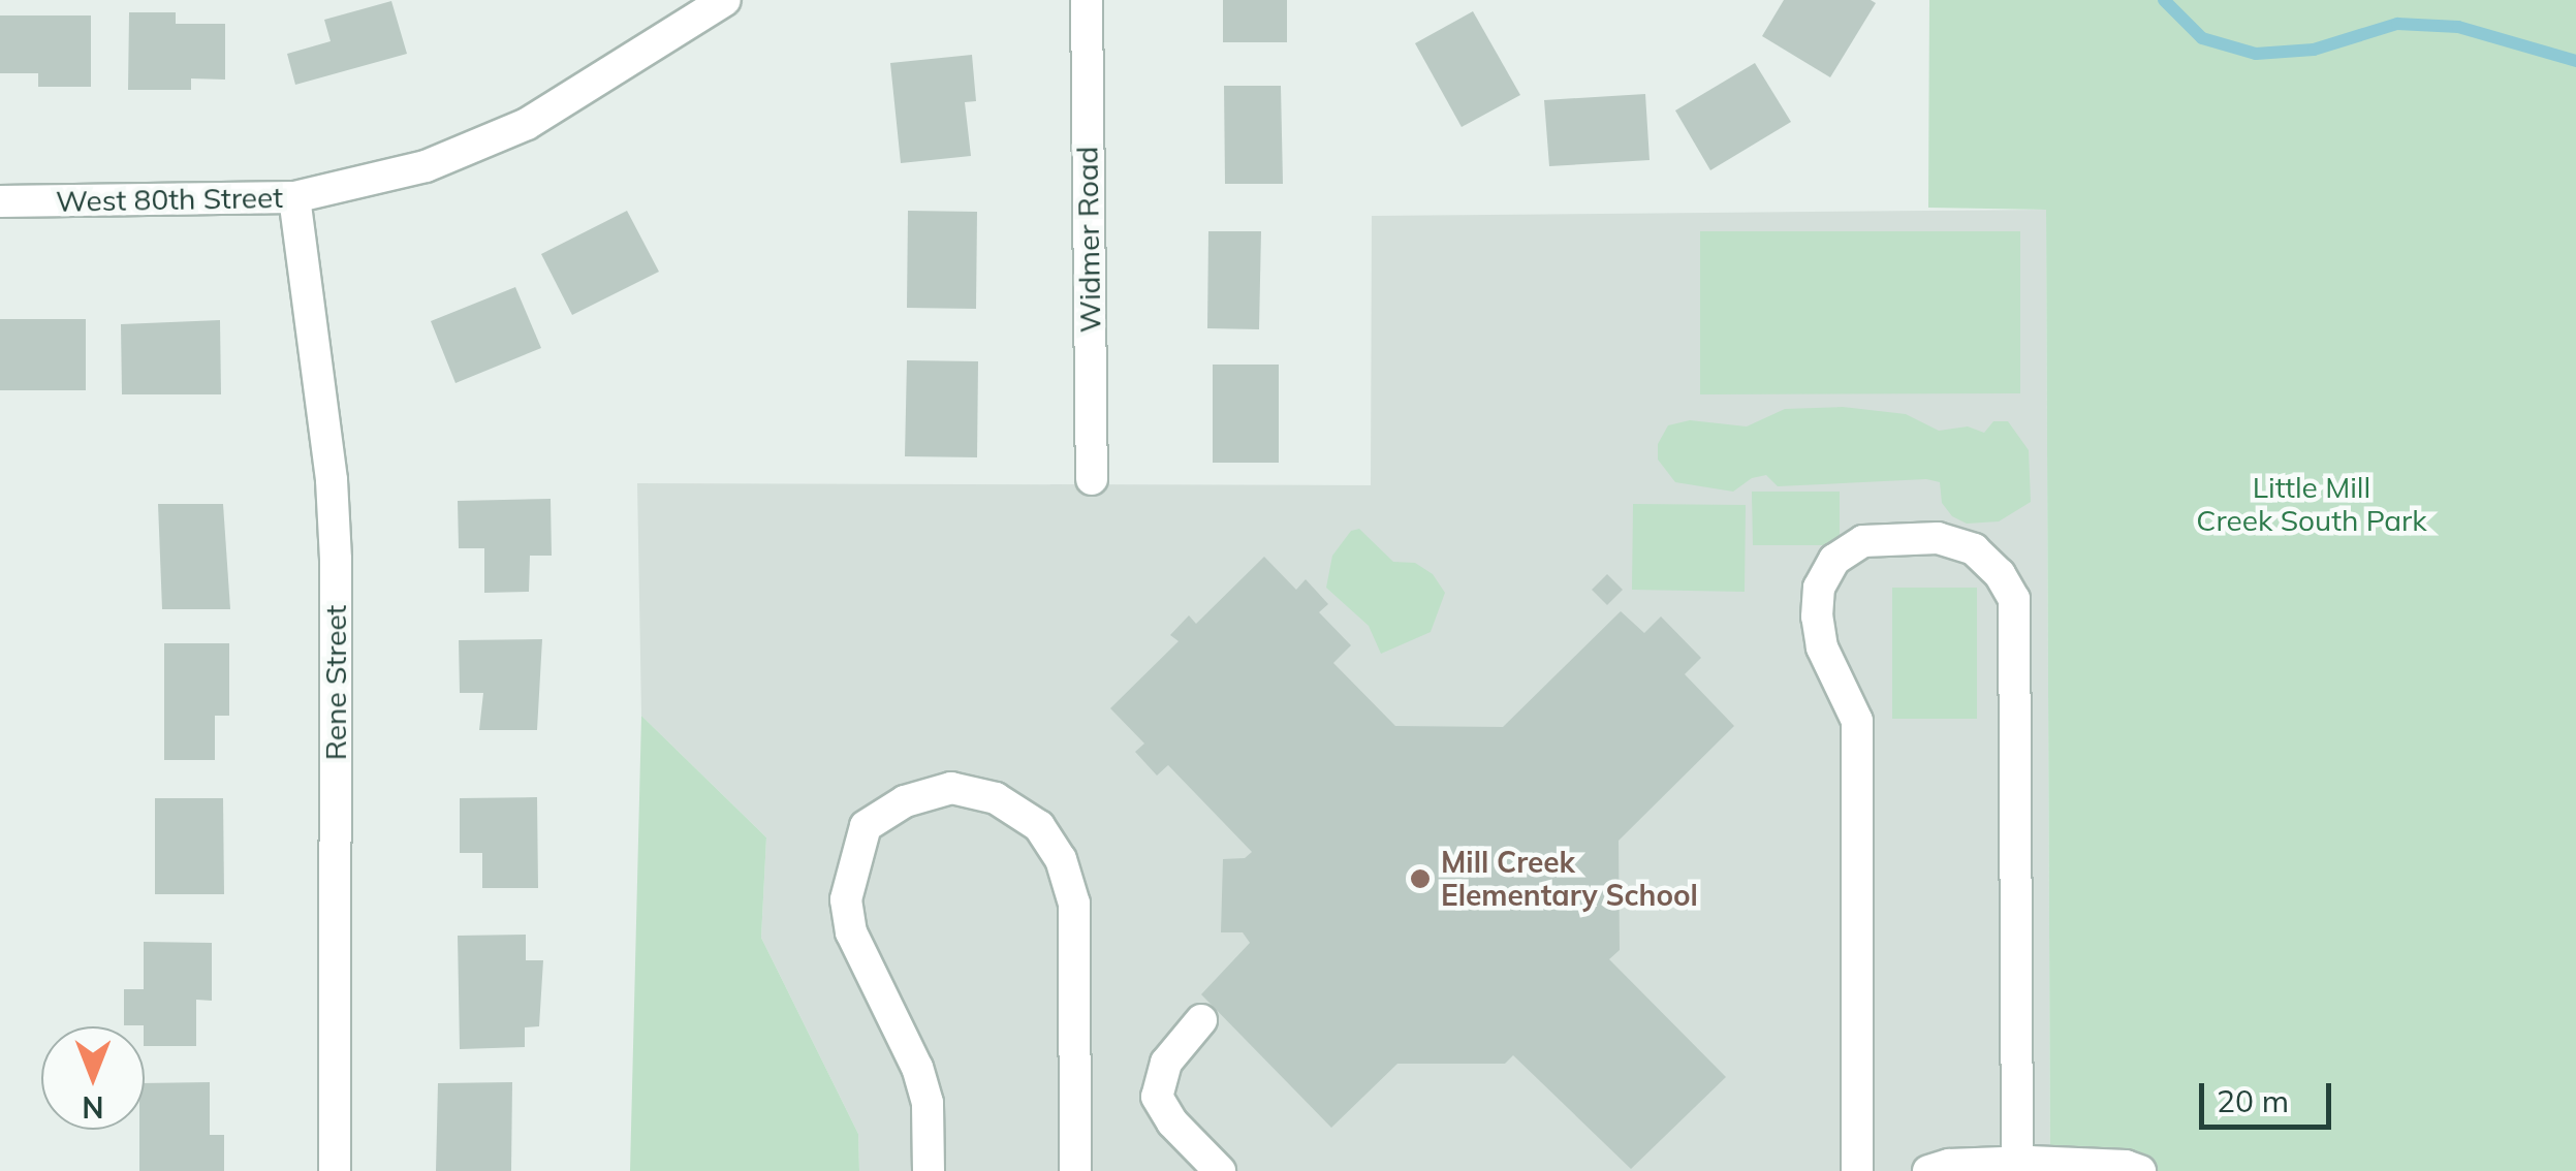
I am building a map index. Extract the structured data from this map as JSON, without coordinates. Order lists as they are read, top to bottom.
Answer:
{
  "streets": {
    "street": ["West 80th Street", "Widmer Road", "Rene Street"]
  },
  "crossings": [
    ["West 80th Street", "Rene Street"]
  ],
  "parks": ["Little Mill Creek South Park"],
  "places": ["Mill Creek Elementary School"],
  "scale_bar": "20 m",
  "north": "bottom"
}
